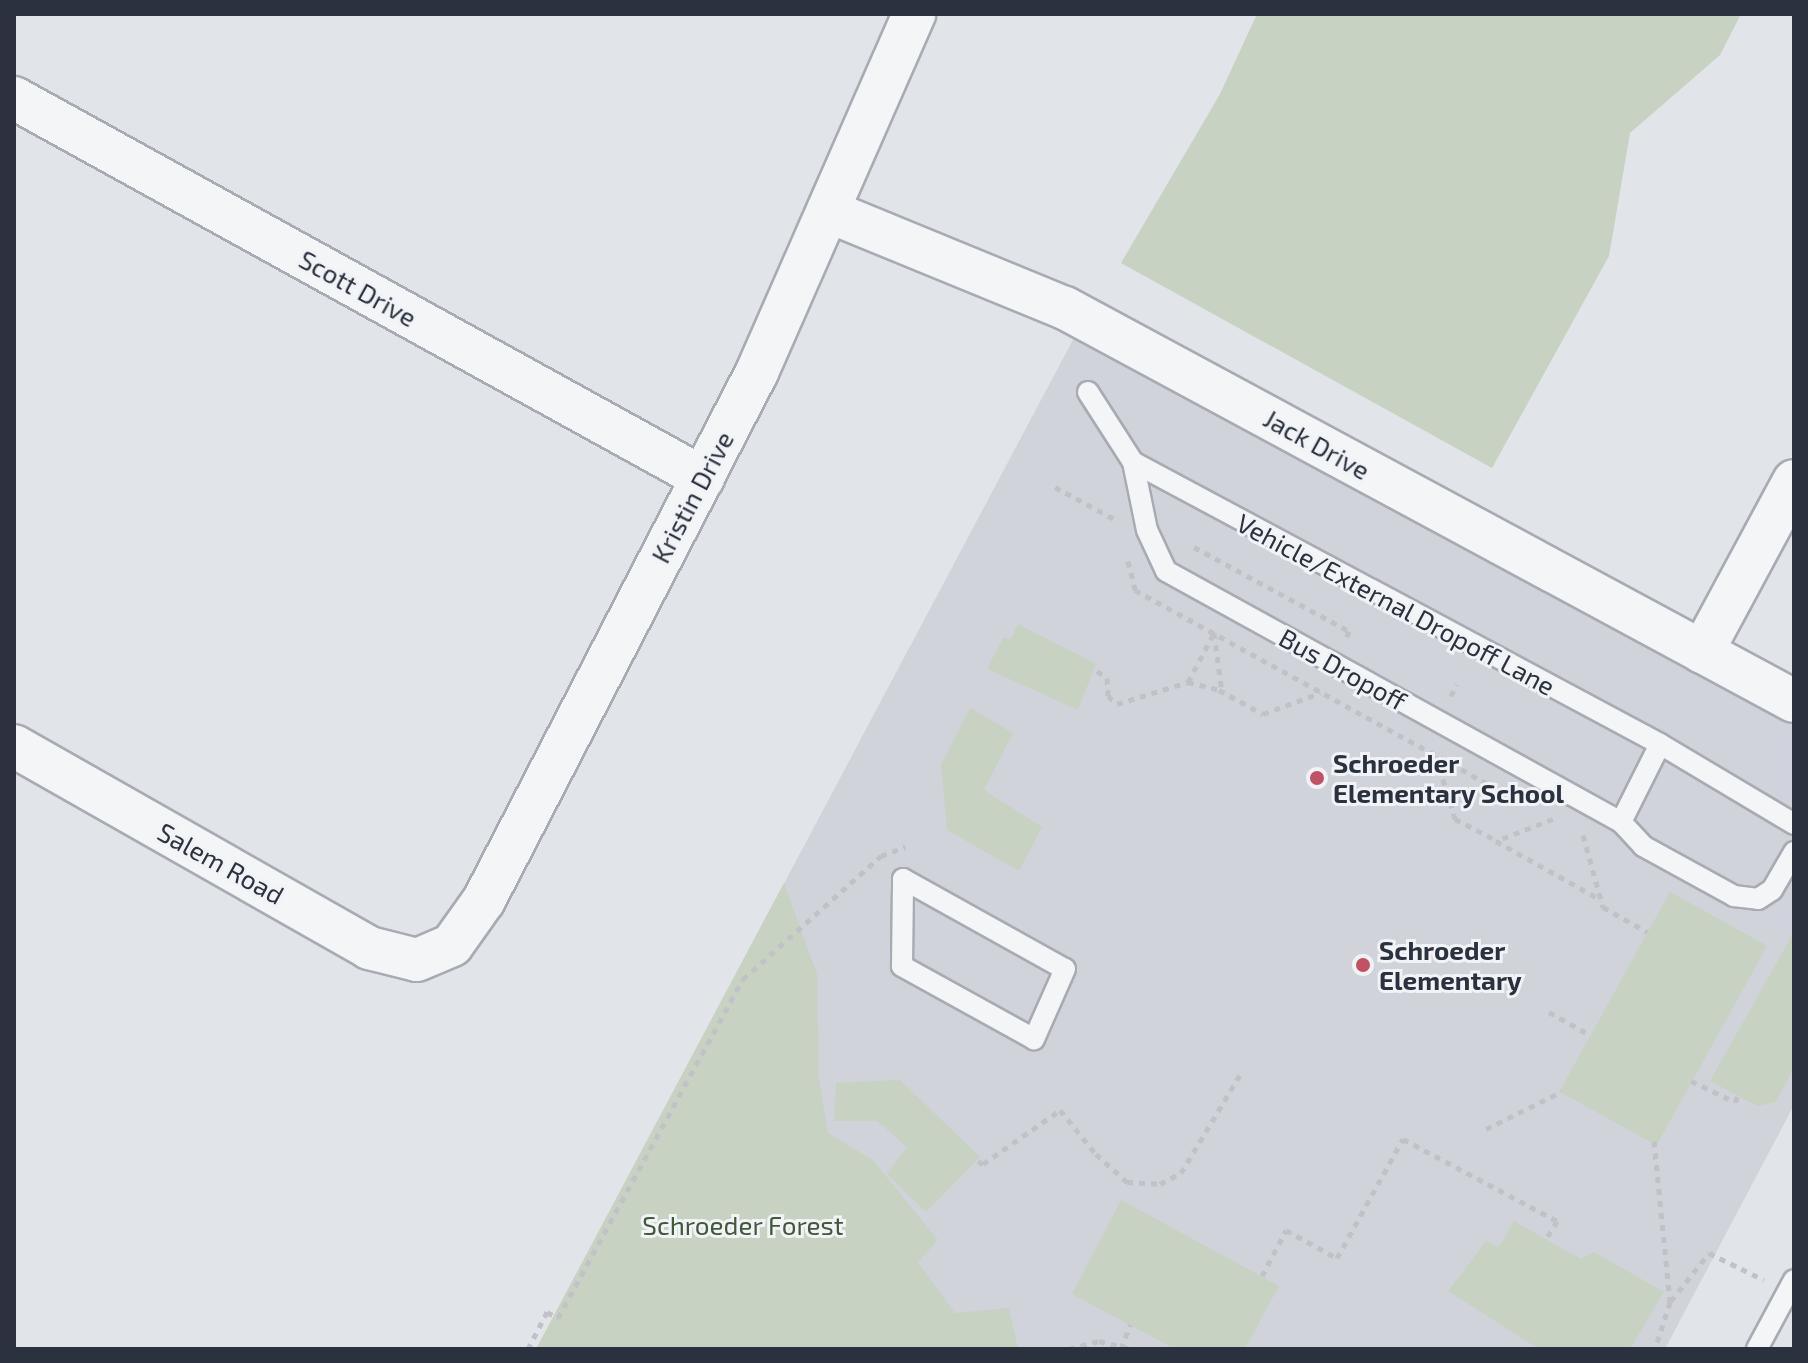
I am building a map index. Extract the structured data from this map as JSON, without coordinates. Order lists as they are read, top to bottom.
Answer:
{
  "streets": {
    "street": [
      "Scott Drive",
      "Jack Drive",
      "Kristin Drive",
      "Salem Road"
    ],
    "lane": ["Vehicle/External Dropoff Lane", "Bus Dropoff"]
  },
  "crossings": [
    ["Scott Drive", "Kristin Drive"],
    ["Jack Drive", "Kristin Drive"],
    ["Kristin Drive", "Salem Road"],
    ["Vehicle/External Dropoff Lane", "Bus Dropoff"]
  ],
  "parks": ["Schroeder Forest"],
  "places": ["Schroeder Elementary School", "Schroeder Elementary"]
}
